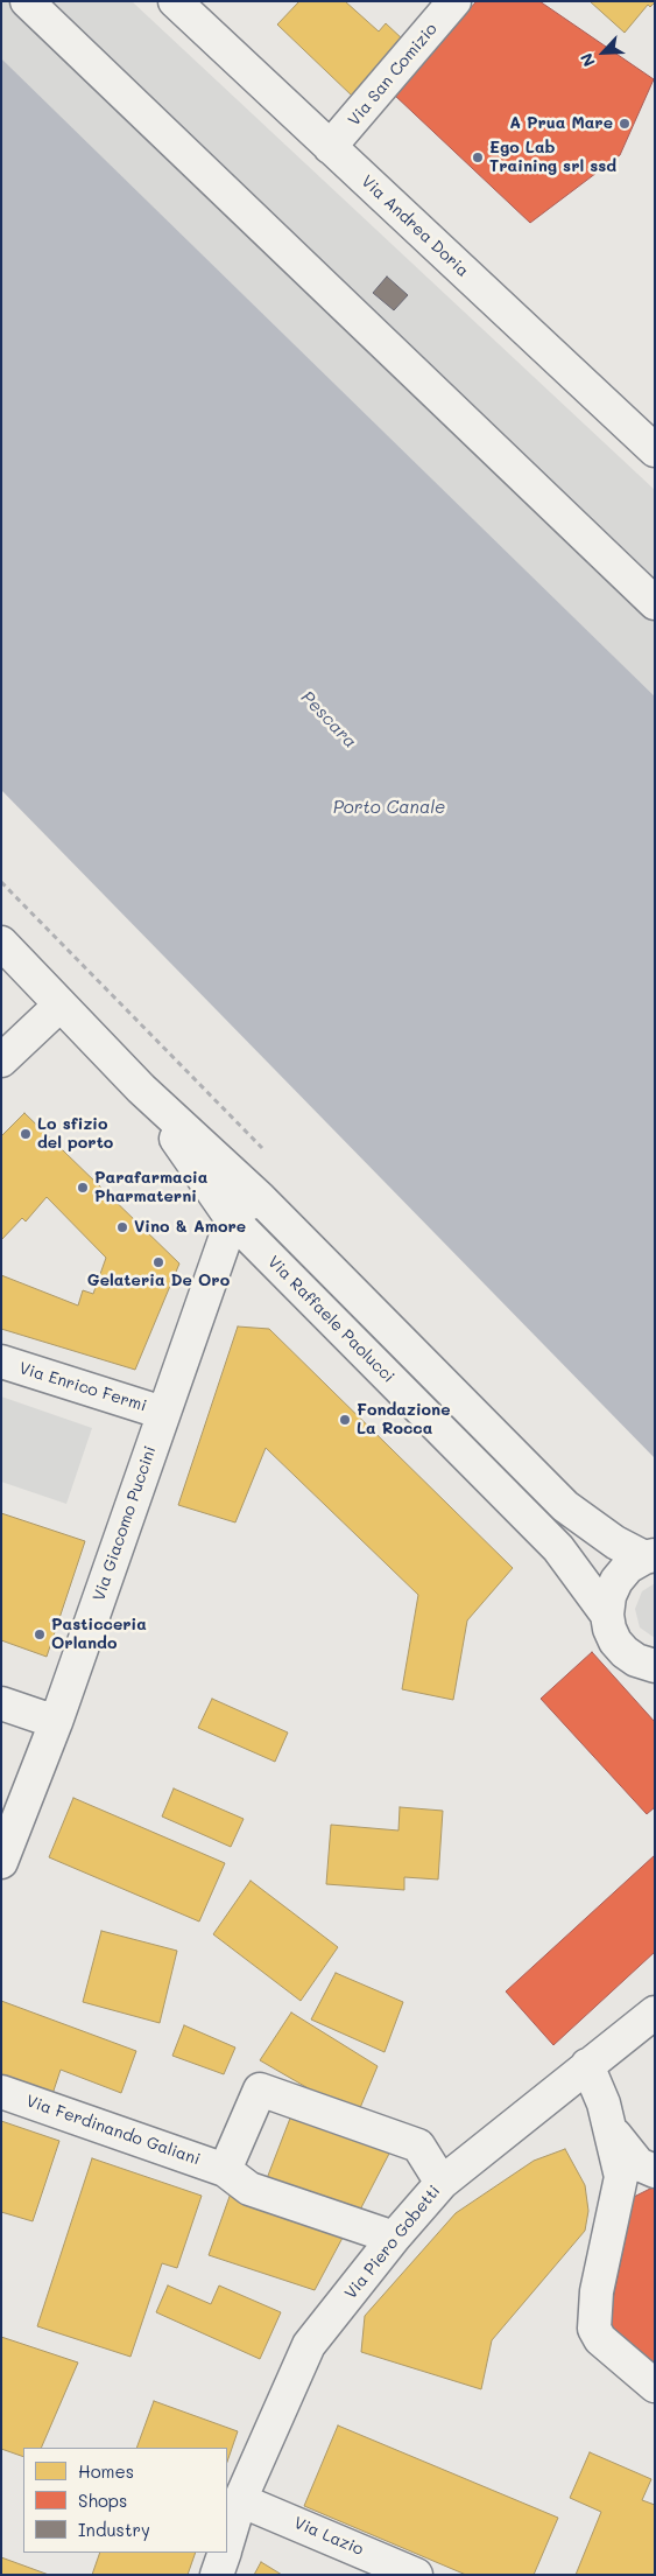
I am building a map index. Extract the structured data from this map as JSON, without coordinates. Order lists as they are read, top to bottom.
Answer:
{
  "streets": {
    "street": [
      "Via San Comizio",
      "Via Andrea Doria",
      "Via Raffaele Paolucci",
      "Via Enrico Fermi",
      "Via Giacomo Puccini",
      "Via Ferdinando Galiani",
      "Via Piero Gobetti",
      "Via Lazio"
    ]
  },
  "crossings": [
    ["Via San Comizio", "Via Andrea Doria"],
    ["Via Raffaele Paolucci", "Via Giacomo Puccini"],
    ["Via Enrico Fermi", "Via Giacomo Puccini"],
    ["Via Ferdinando Galiani", "Via Piero Gobetti"],
    ["Via Piero Gobetti", "Via Lazio"]
  ],
  "water": ["Pescara", "Porto Canale"],
  "places": [
    "A Prua Mare",
    "Ego Lab Training srl ssd",
    "Lo sfizio del porto",
    "Parafarmacia Pharmaterni",
    "Vino & Amore",
    "Gelateria De Oro",
    "Fondazione La Rocca",
    "Pasticceria Orlando"
  ],
  "legend": ["Homes", "Shops", "Industry"],
  "north": "bottom left"
}
